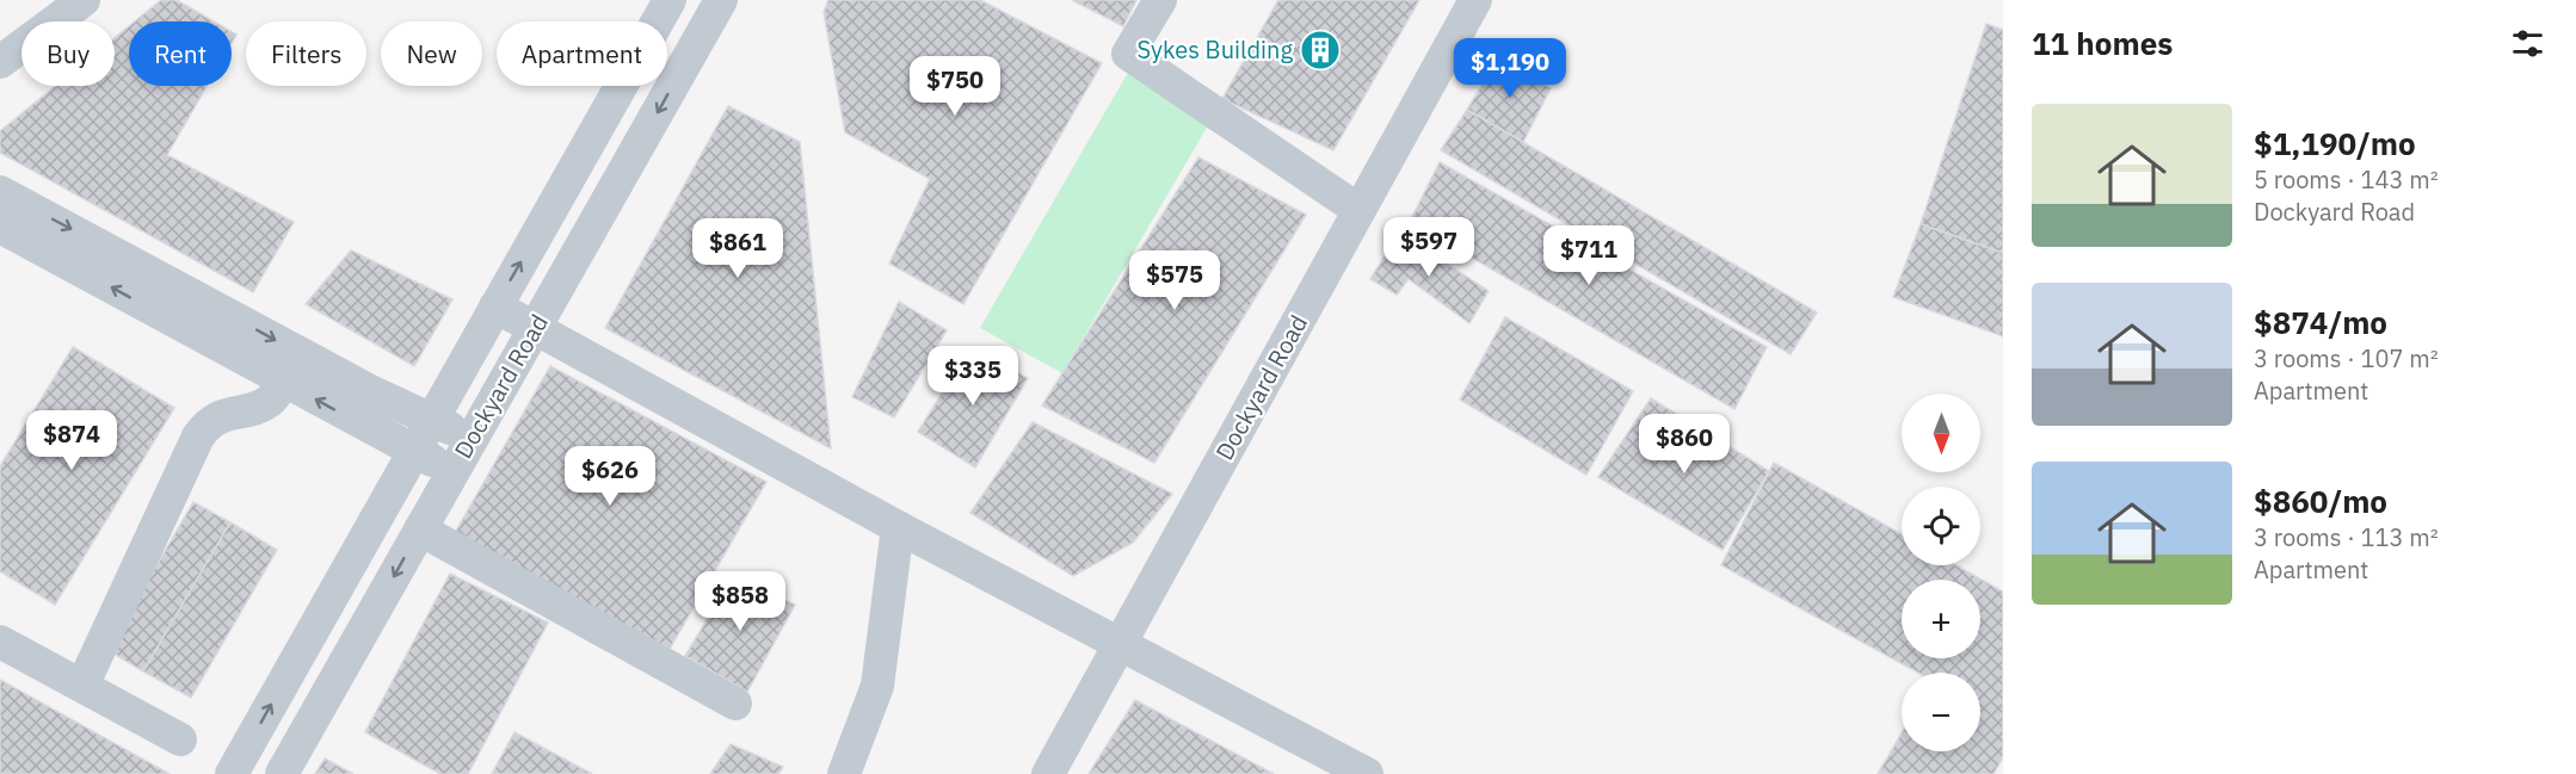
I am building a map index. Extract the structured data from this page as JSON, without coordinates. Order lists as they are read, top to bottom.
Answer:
{
  "streets": {
    "street": ["Dockyard Road"]
  },
  "places": {
    "building": ["Sykes Building"]
  },
  "north": "bottom",
  "page": {
    "heading": "11 homes",
    "chip": [
      "Buy",
      "Rent",
      "Filters",
      "New",
      "Apartment"
    ],
    "price": [
      "$1,190",
      "$750",
      "$597",
      "$861",
      "$711",
      "$575",
      "$335",
      "$874",
      "$860",
      "$626",
      "$858"
    ],
    "list": [
      {
        "name": "$1,190/mo",
        "note": "5 rooms · 143 m² · Dockyard Road"
      },
      {
        "name": "$874/mo",
        "note": "3 rooms · 107 m² · Apartment"
      },
      {
        "name": "$860/mo",
        "note": "3 rooms · 113 m² · Apartment"
      }
    ],
    "map_buttons": ["+", "−"]
  }
}
